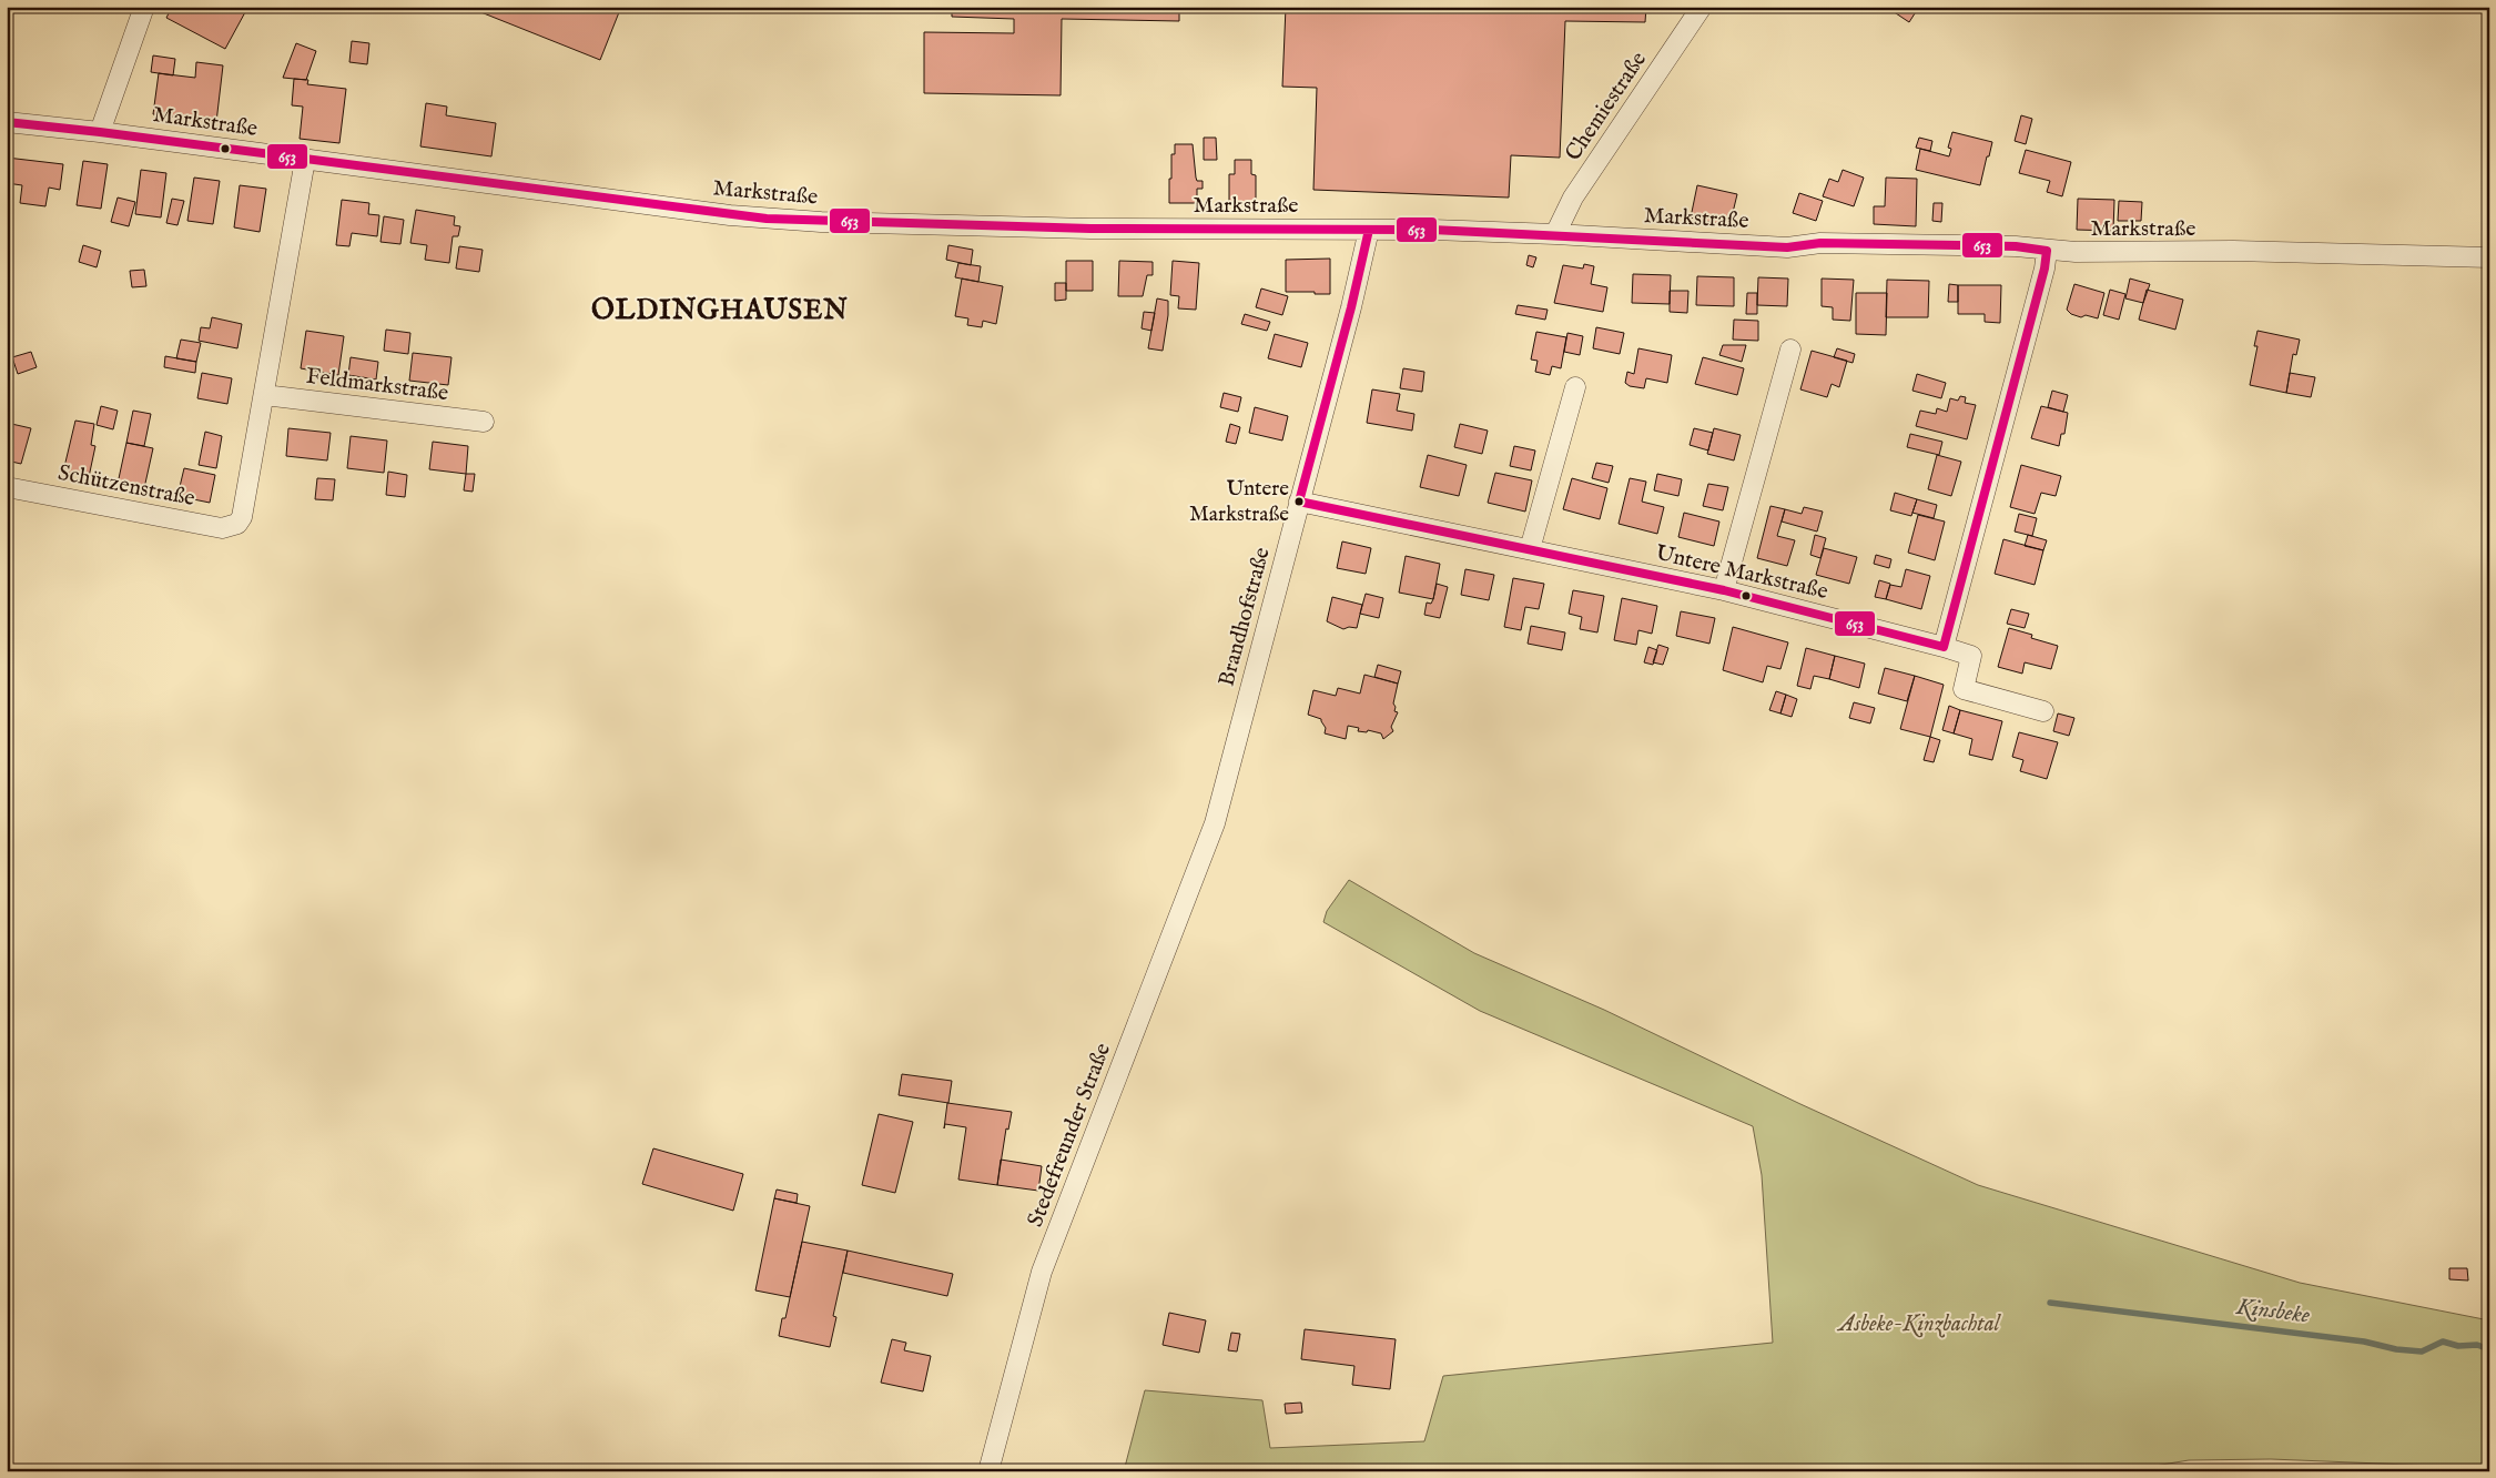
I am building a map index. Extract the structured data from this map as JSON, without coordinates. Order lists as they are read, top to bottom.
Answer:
{
  "streets": {
    "street": [
      "Chemiestraße",
      "Markstraße",
      "Feldmarkstraße",
      "Schützenstraße",
      "Untere Markstraße",
      "Brandhofstraße",
      "Stedefreunder Straße"
    ]
  },
  "crossings": [
    ["Chemiestraße", "Markstraße"],
    ["Markstraße", "Brandhofstraße"],
    ["Feldmarkstraße", "Schützenstraße"],
    ["Untere Markstraße", "Brandhofstraße"],
    ["Brandhofstraße", "Stedefreunder Straße"]
  ],
  "districts": ["OLDINGHAUSEN"],
  "water": ["Kinsbeke"],
  "parks": ["Asbeke-Kinzbachtal"],
  "places": ["Untere Markstraße"],
  "lines": ["transit line 653"]
}
